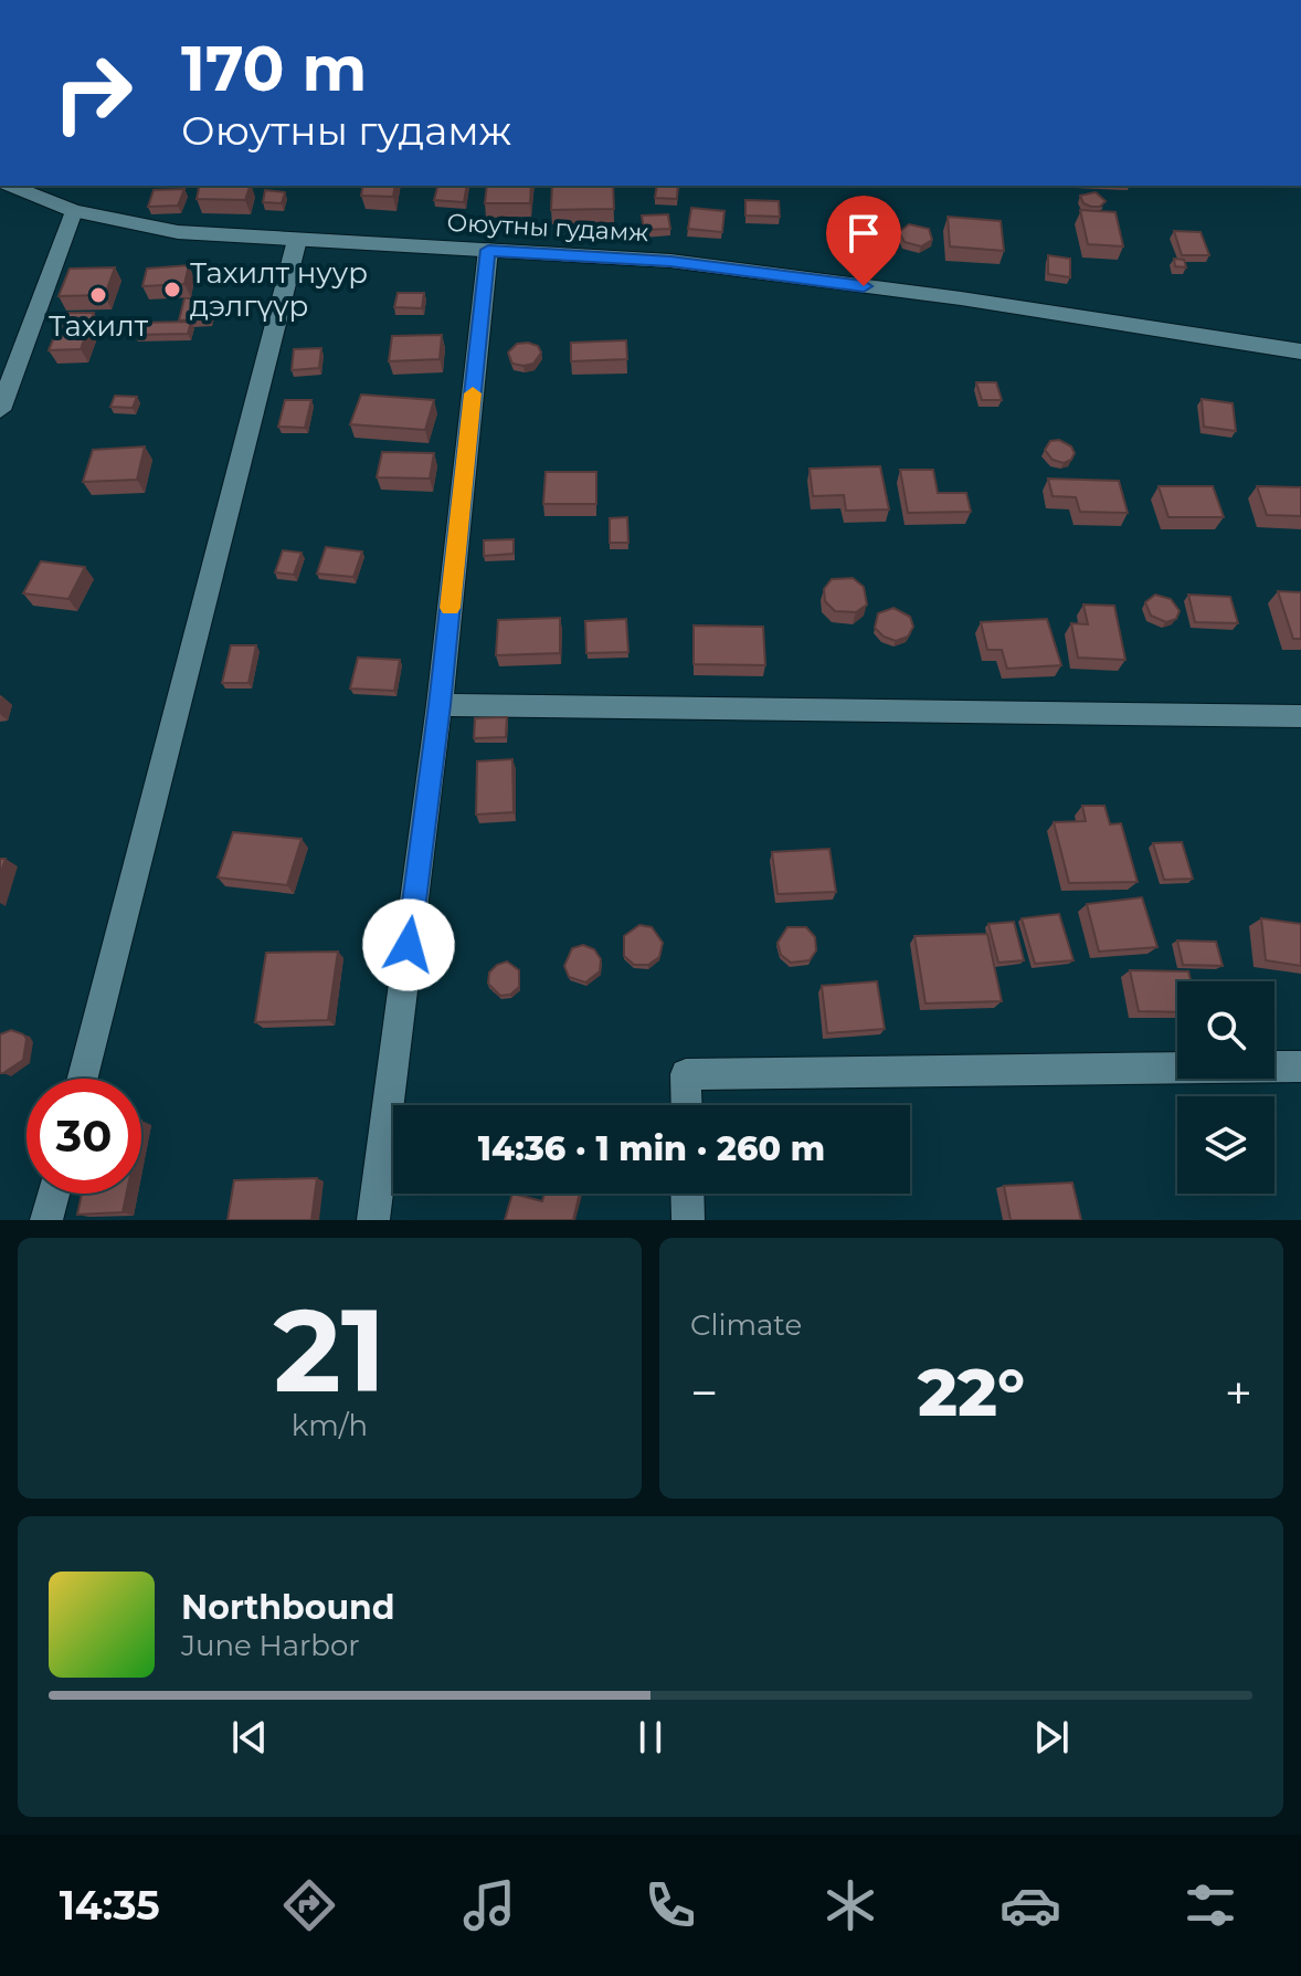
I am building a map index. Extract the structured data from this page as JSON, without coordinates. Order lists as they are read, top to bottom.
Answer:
{
  "streets": {
    "street": ["Оюутны гудамж"]
  },
  "places": ["Тахилт нуур дэлгүүр", "Тахилт"],
  "page": {
    "turn": ["170 m", "Оюутны гудамж"],
    "limit": "30",
    "trip": "14:36 · 1 min · 260 m",
    "tile": [
      ["21", "km/h"],
      "Climate"
    ],
    "heat": ["−", "22°", "+"],
    "song": ["Northbound", "June Harbor"],
    "tabs": "14:35"
  }
}
